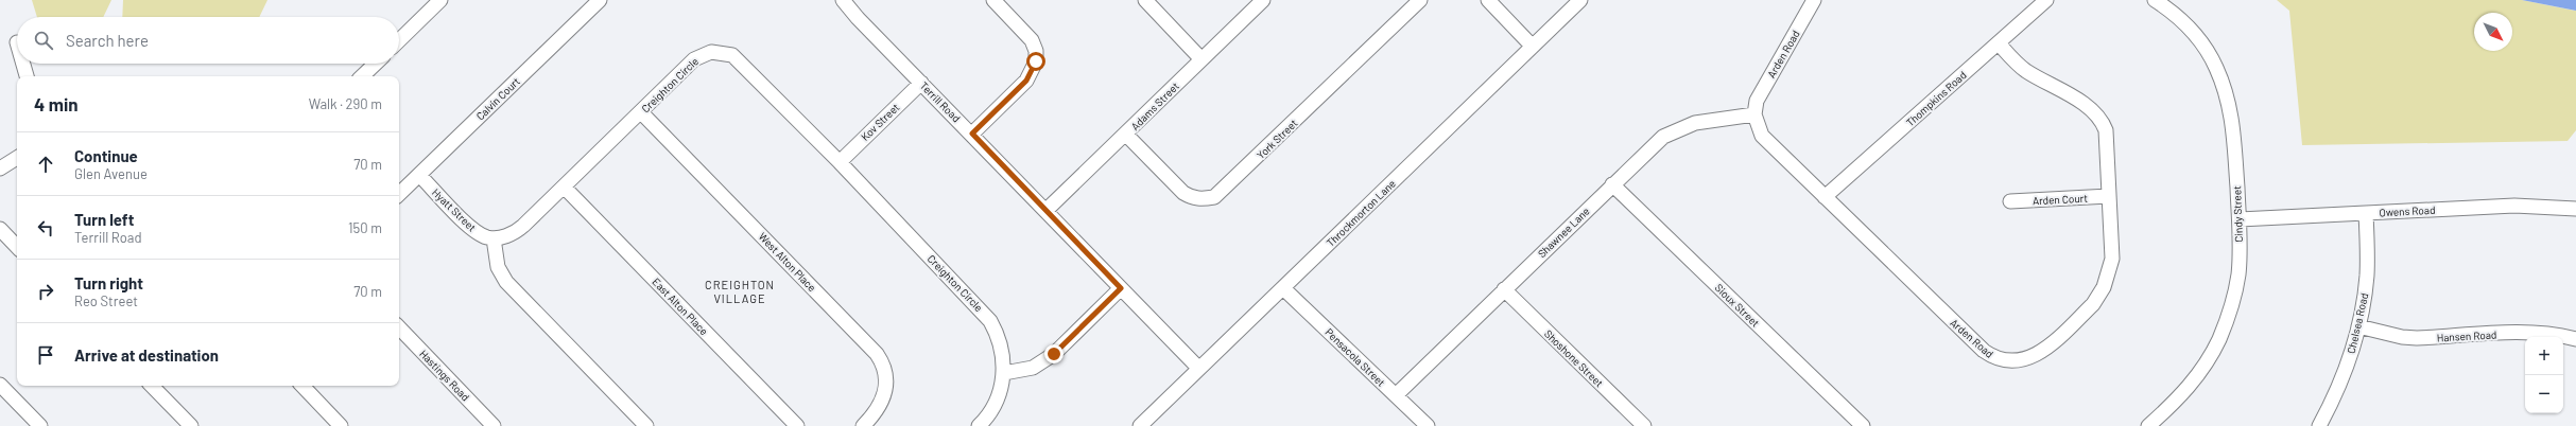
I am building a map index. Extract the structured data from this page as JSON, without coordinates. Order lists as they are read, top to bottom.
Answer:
{
  "streets": {
    "street": [
      "Arden Road",
      "Creighton Circle",
      "Calvin Court",
      "Thompkins Road",
      "Terrill Road",
      "Adams Street",
      "Kov Street",
      "York Street",
      "Arden Court",
      "Hyatt Street",
      "Owens Road",
      "Throckmorton Lane",
      "Cindy Street",
      "Shawnee Lane",
      "West Alton Place",
      "Sioux Street",
      "East Alton Place",
      "Chelsea Road",
      "Hansen Road",
      "Pensacola Street",
      "Shoshone Street",
      "Hastings Road"
    ]
  },
  "crossings": [
    ["Arden Road", "Thompkins Road"],
    ["Arden Road", "Arden Court"],
    ["Arden Road", "Shawnee Lane"],
    ["Creighton Circle", "Kov Street"],
    ["Creighton Circle", "Hyatt Street"],
    ["Creighton Circle", "West Alton Place"],
    ["Creighton Circle", "East Alton Place"],
    ["Calvin Court", "Hyatt Street"],
    ["Terrill Road", "Adams Street"],
    ["Terrill Road", "Kov Street"],
    ["Terrill Road", "Throckmorton Lane"],
    ["Adams Street", "York Street"],
    ["Owens Road", "Cindy Street"],
    ["Owens Road", "Chelsea Road"],
    ["Throckmorton Lane", "Pensacola Street"],
    ["Shawnee Lane", "Sioux Street"],
    ["Shawnee Lane", "Pensacola Street"],
    ["Shawnee Lane", "Shoshone Street"],
    ["Chelsea Road", "Hansen Road"]
  ],
  "districts": ["CREIGHTON VILLAGE"],
  "north": "bottom right",
  "page": {
    "search": "Search here",
    "heading": ["4 min", "Walk · 290 m"],
    "list": [
      ["Continue", "Glen Avenue", "70 m"],
      ["Turn left", "Terrill Road", "150 m"],
      ["Turn right", "Reo Street", "70 m"],
      "Arrive at destination"
    ],
    "map_buttons": ["+", "−"]
  }
}
